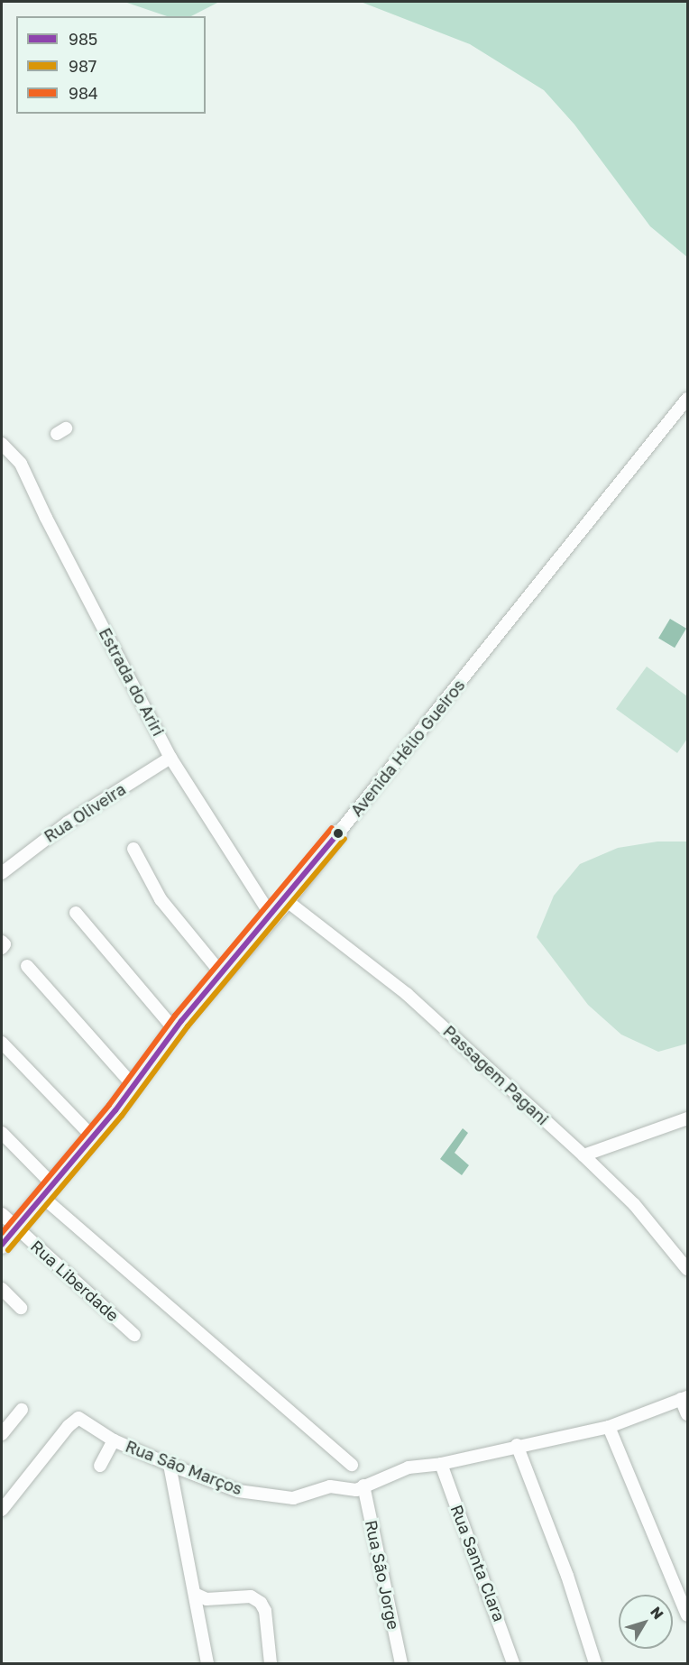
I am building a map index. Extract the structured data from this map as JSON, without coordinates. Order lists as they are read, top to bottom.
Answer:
{
  "streets": {
    "main road": ["Avenida Hélio Gueiros"],
    "street": [
      "Estrada do Ariri",
      "Rua Oliveira",
      "Passagem Pagani",
      "Rua Liberdade",
      "Rua São Marços",
      "Rua Santa Clara",
      "Rua São Jorge"
    ]
  },
  "crossings": [
    ["Estrada do Ariri", "Avenida Hélio Gueiros"],
    ["Estrada do Ariri", "Rua Oliveira"],
    ["Avenida Hélio Gueiros", "Passagem Pagani"],
    ["Avenida Hélio Gueiros", "Rua Liberdade"],
    ["Rua São Marços", "Rua São Jorge"]
  ],
  "lines": ["transit line 984", "transit line 985", "transit line 987"],
  "legend": ["985", "987", "984"],
  "north": "top right"
}
